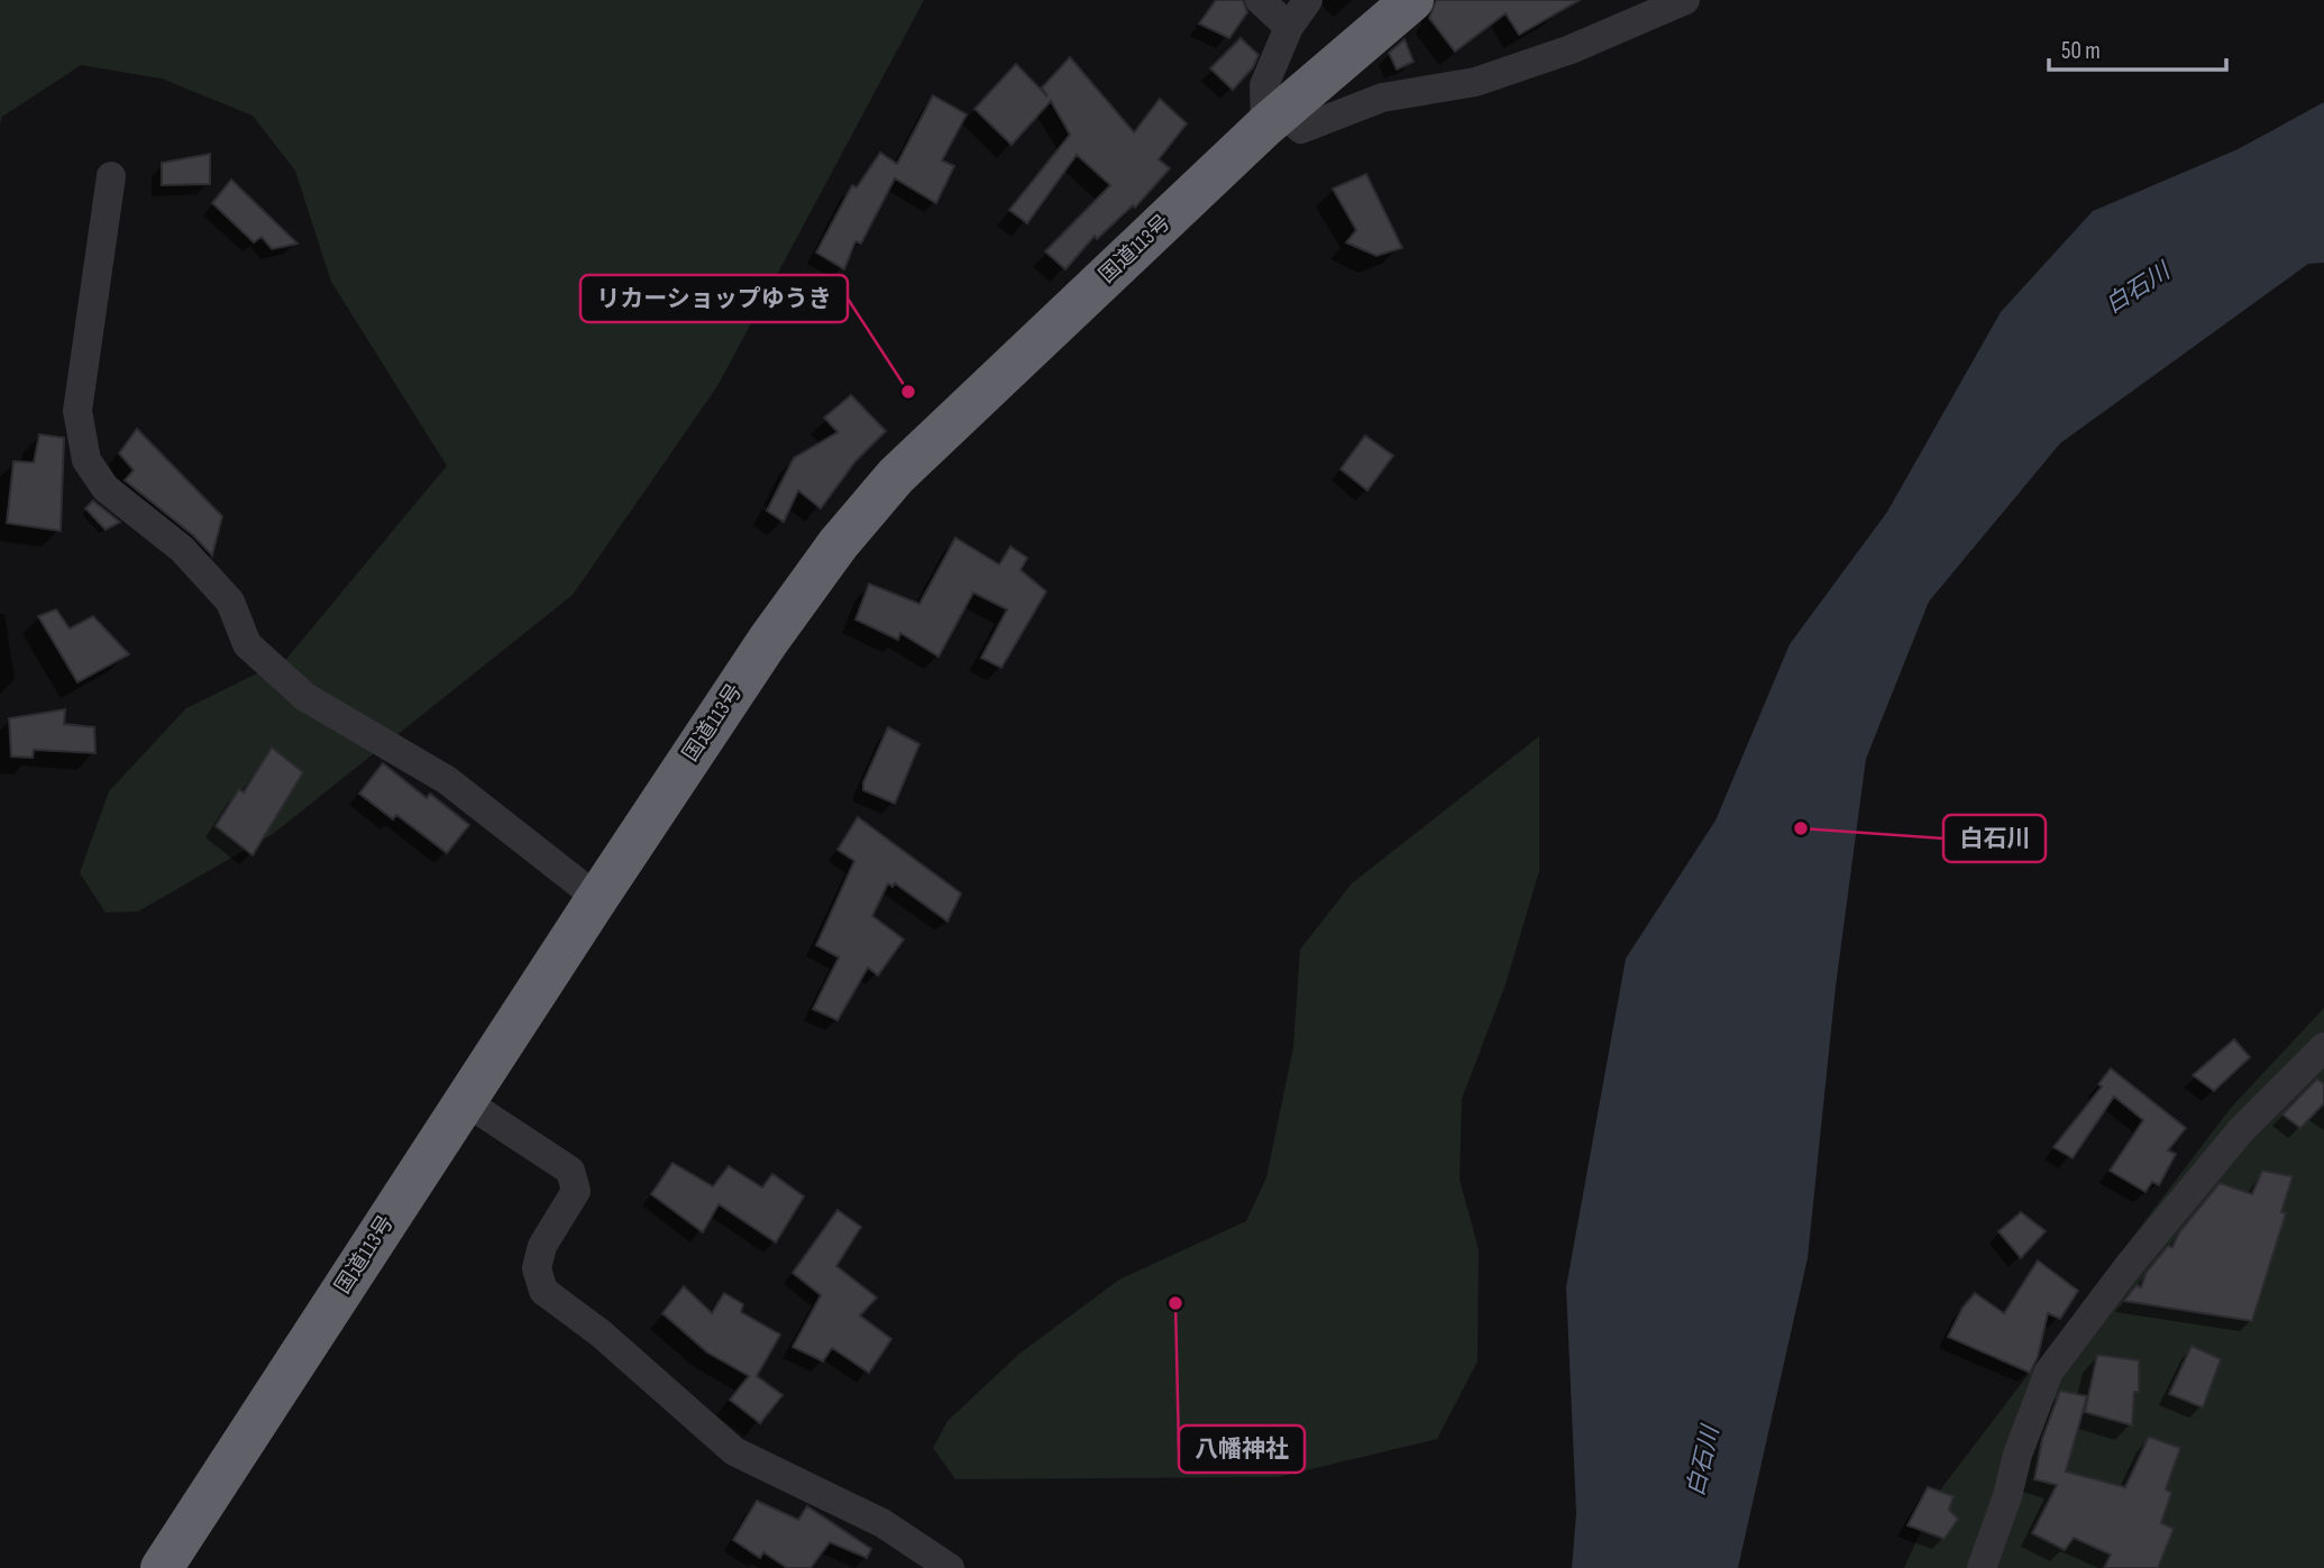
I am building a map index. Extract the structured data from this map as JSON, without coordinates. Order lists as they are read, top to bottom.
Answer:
{
  "streets": {
    "highway": ["国道113号"]
  },
  "water": ["白石川"],
  "places": ["リカーショップゆうき", "白石川", "八幡神社"],
  "scale_bar": "50 m"
}
